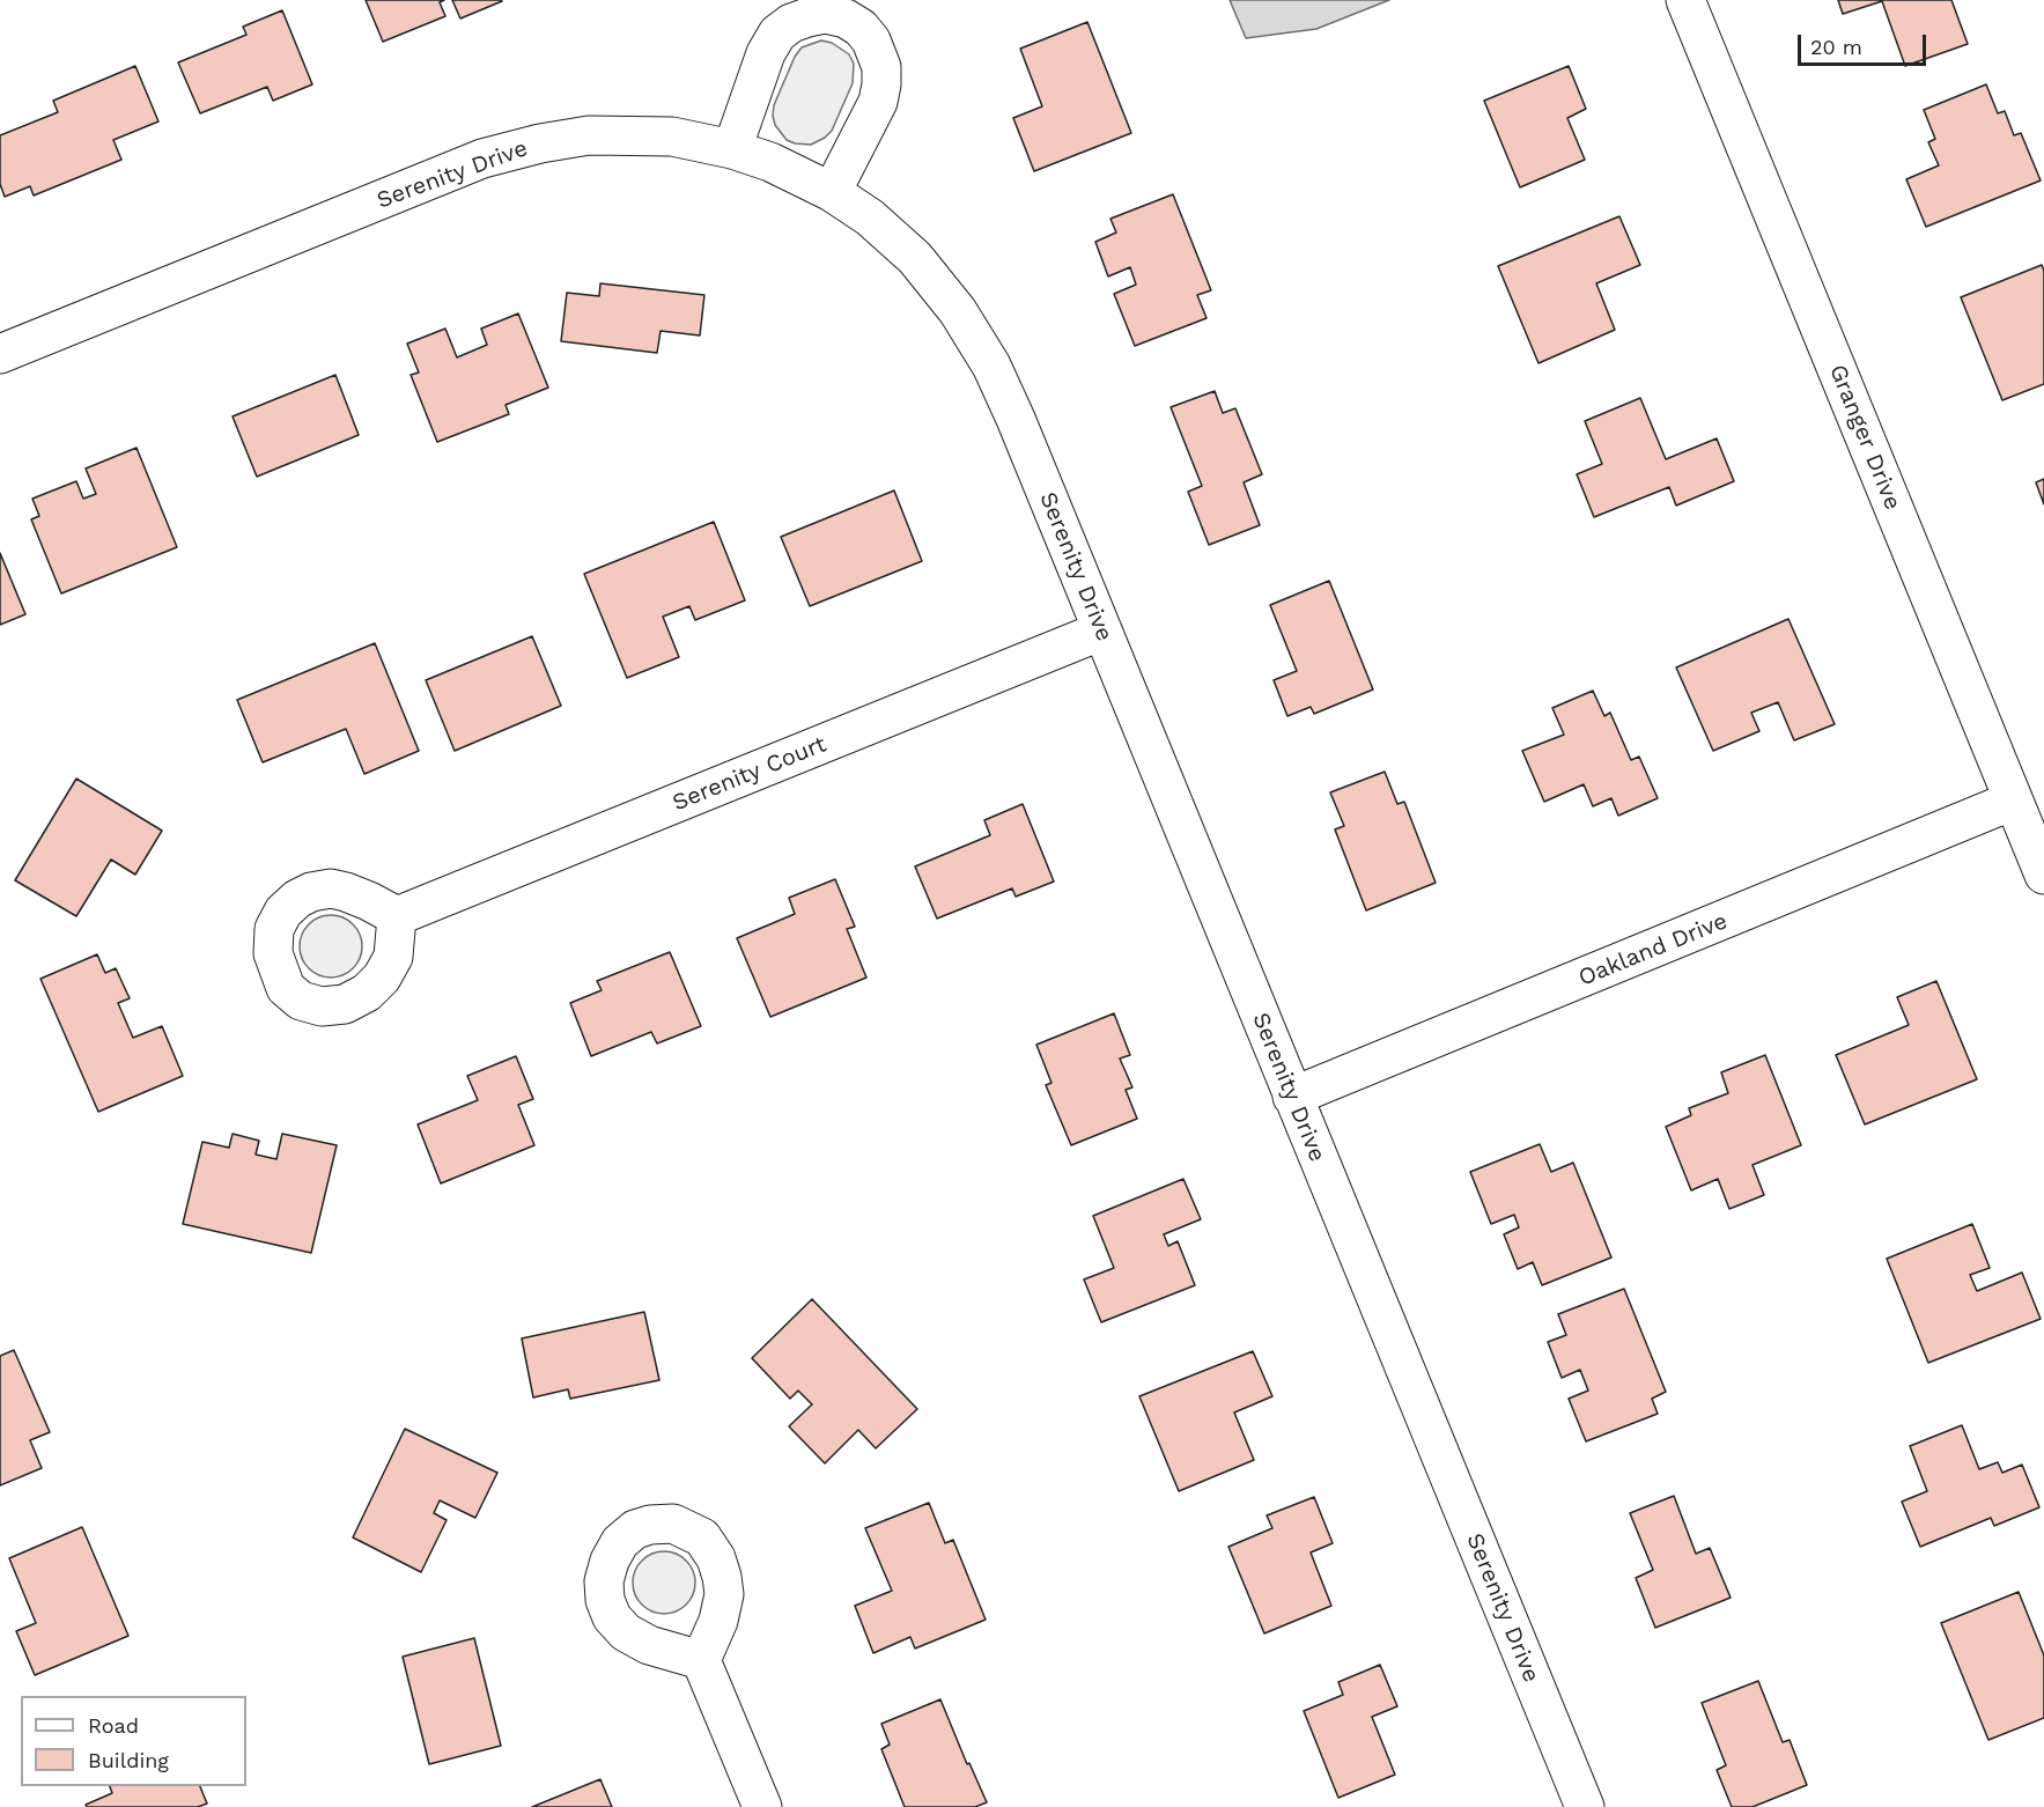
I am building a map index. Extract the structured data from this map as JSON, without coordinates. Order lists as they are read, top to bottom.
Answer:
{
  "streets": {
    "street": [
      "Serenity Drive",
      "Granger Drive",
      "Serenity Court",
      "Oakland Drive"
    ]
  },
  "crossings": [
    ["Serenity Drive", "Serenity Court"],
    ["Serenity Drive", "Oakland Drive"],
    ["Granger Drive", "Oakland Drive"]
  ],
  "legend": ["Road", "Building"],
  "scale_bar": "20 m"
}
